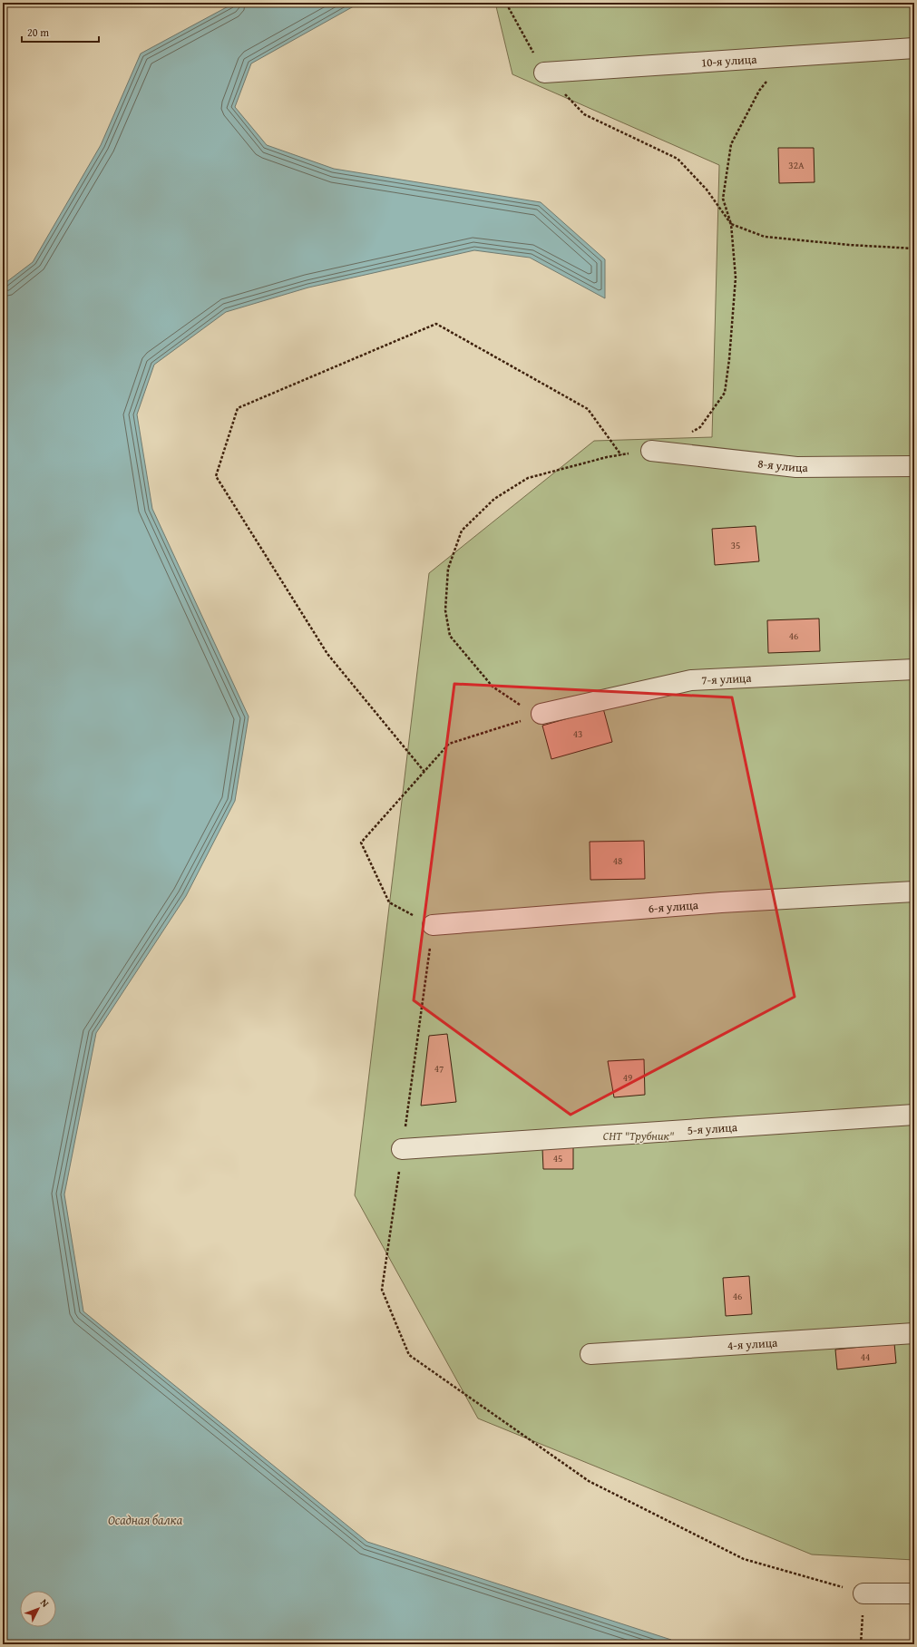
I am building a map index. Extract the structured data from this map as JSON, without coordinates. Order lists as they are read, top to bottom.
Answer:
{
  "streets": {
    "lane": [
      "10-я улица",
      "8-я улица",
      "7-я улица",
      "6-я улица",
      "5-я улица",
      "4-я улица"
    ]
  },
  "water": ["Осадная балка"],
  "parks": ["СНТ \"Трубник\""],
  "house_numbers": [
    "32А",
    "35",
    "46",
    "43",
    "48",
    "47",
    "49",
    "45",
    "46",
    "44"
  ],
  "scale_bar": "20 m",
  "north": "top right"
}
